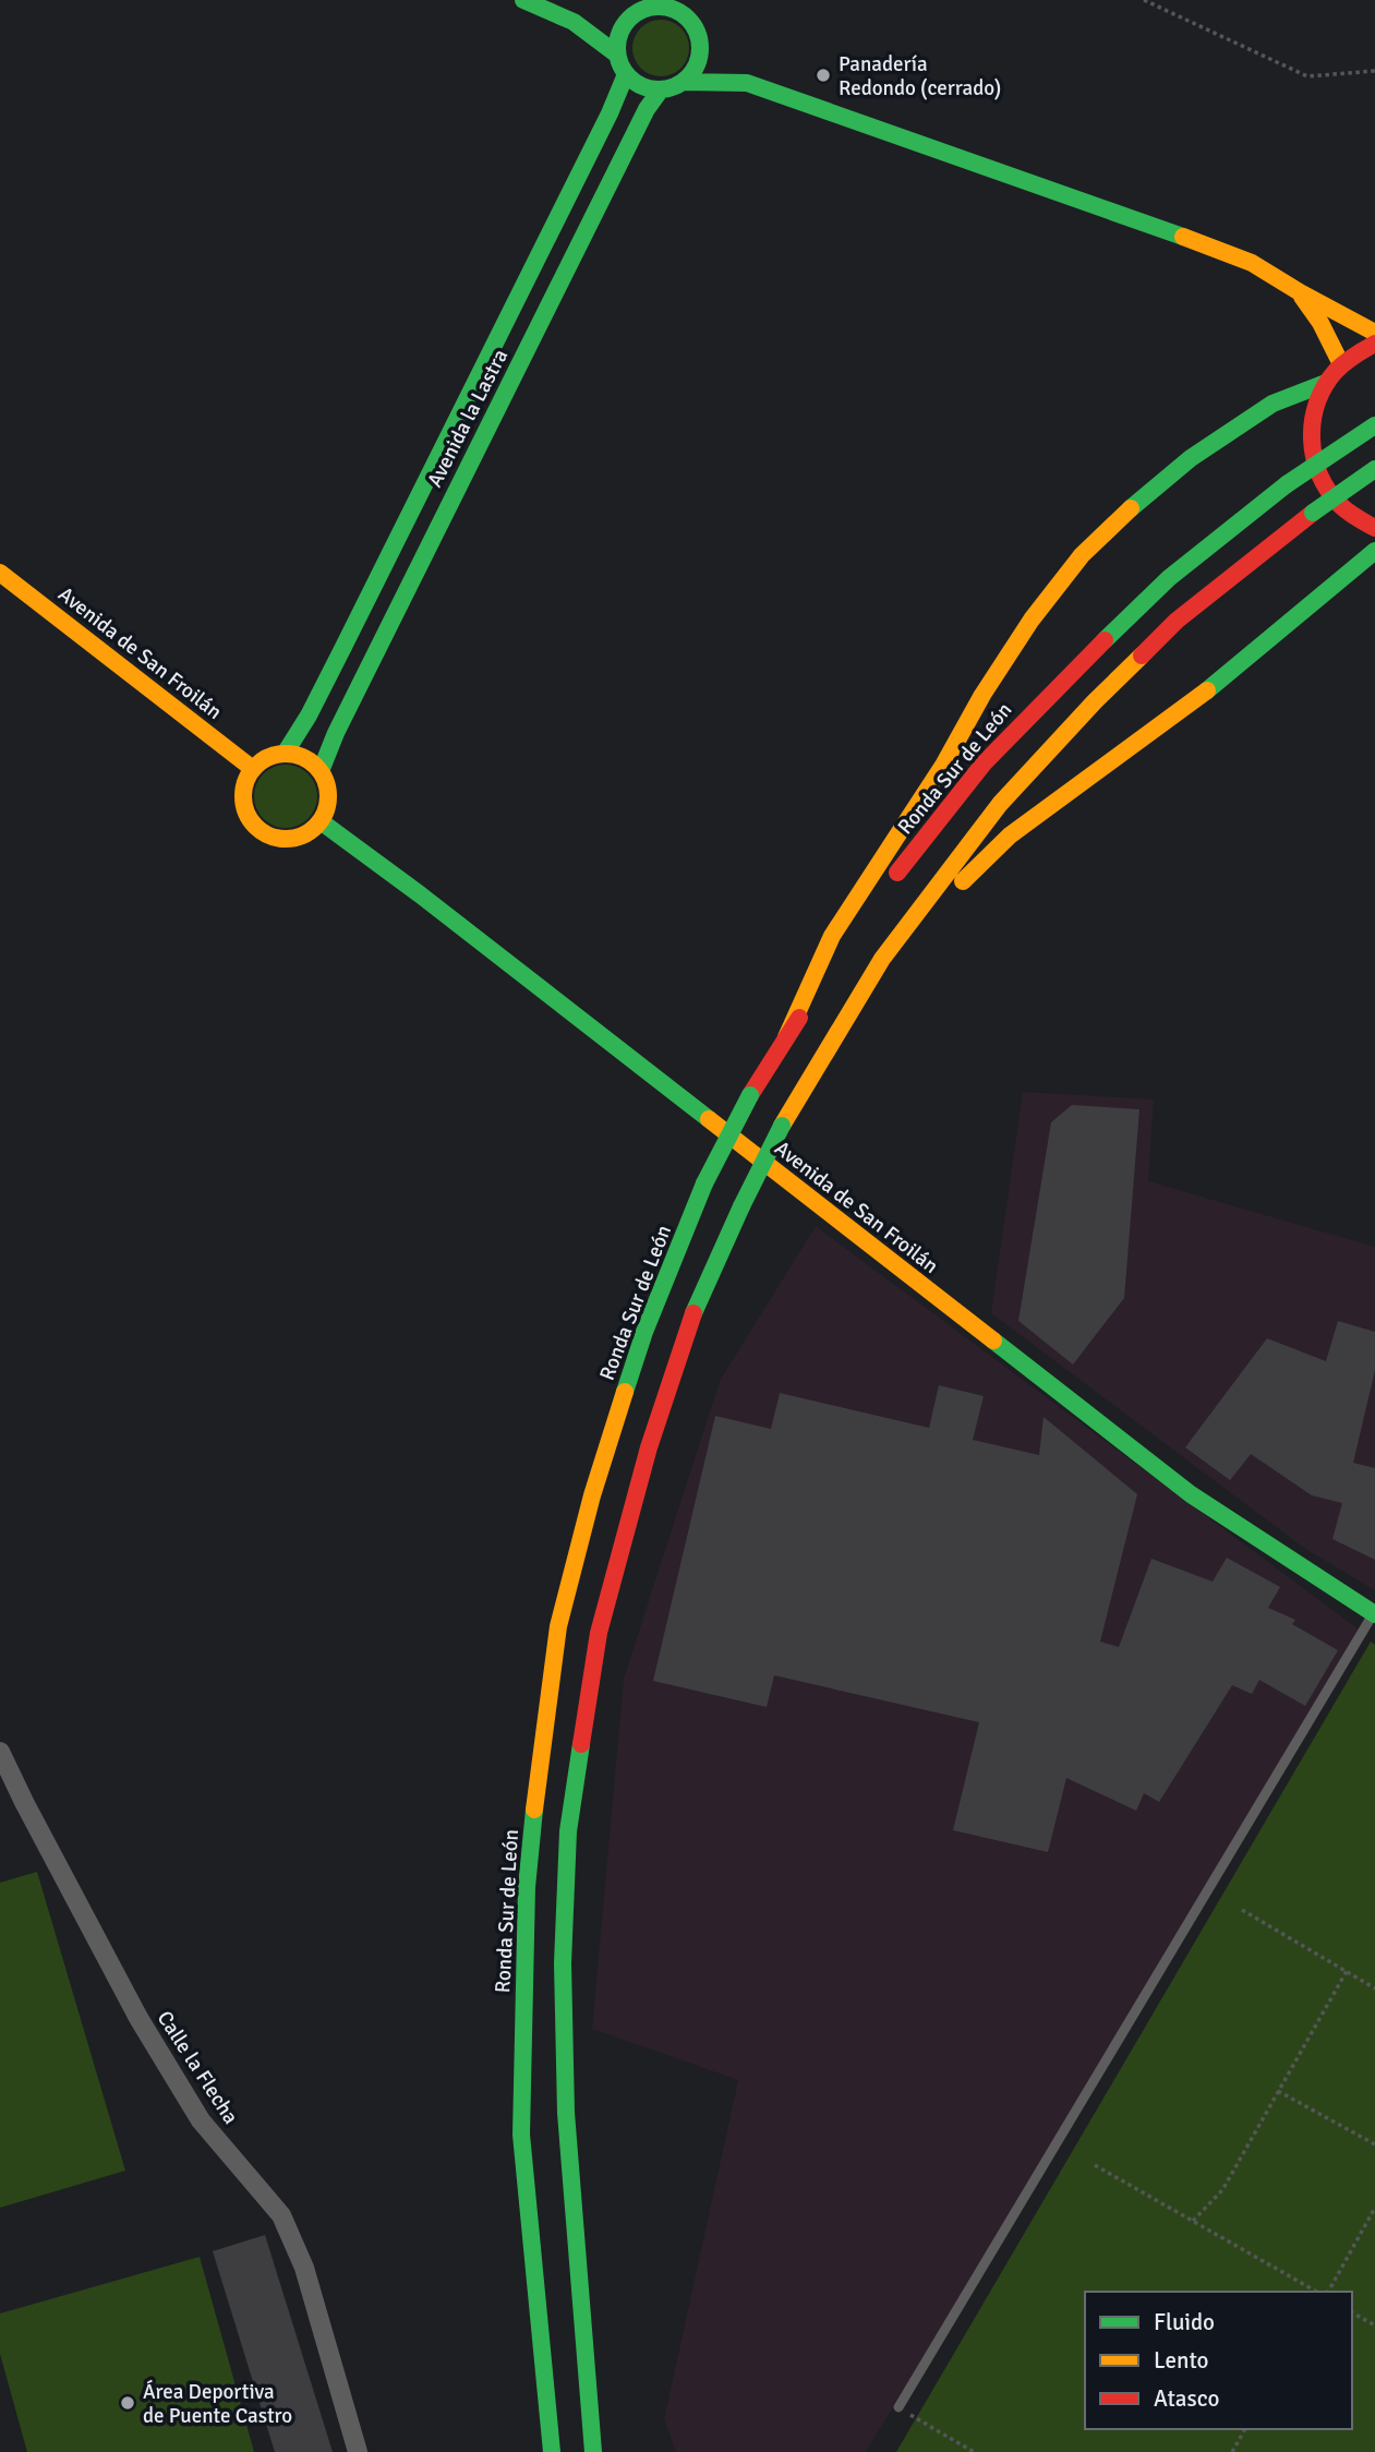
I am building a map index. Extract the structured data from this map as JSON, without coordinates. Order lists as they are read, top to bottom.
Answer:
{
  "streets": {
    "main road": ["Avenida la Lastra", "Avenida de San Froilán", "Ronda Sur de León"],
    "street": ["Calle la Flecha"]
  },
  "crossings": [
    ["Avenida la Lastra", "Avenida de San Froilán"]
  ],
  "places": ["Panadería Redondo (cerrado)", "Área Deportiva de Puente Castro"],
  "legend": ["Fluido", "Lento", "Atasco"]
}
